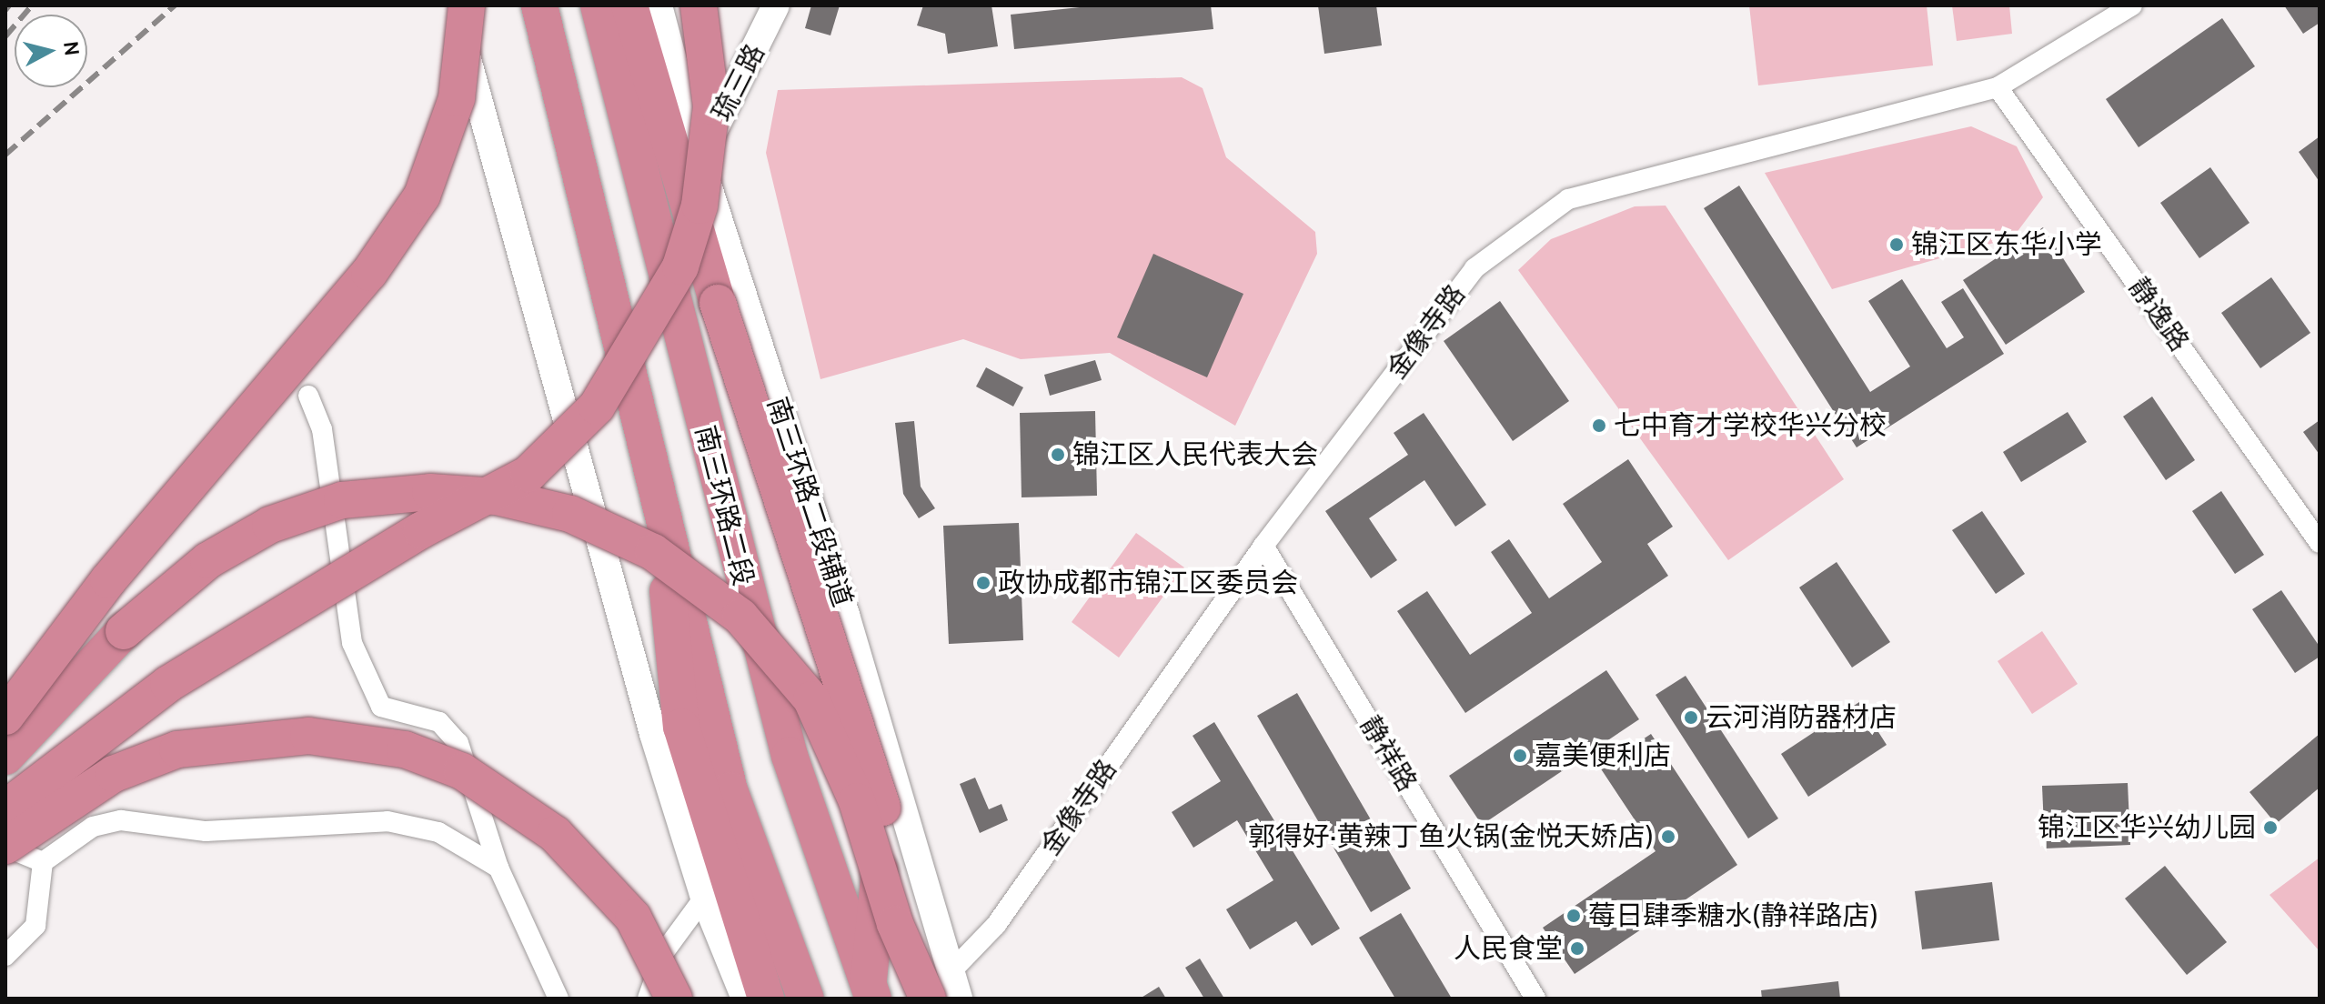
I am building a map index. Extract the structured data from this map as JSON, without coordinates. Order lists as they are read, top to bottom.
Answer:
{
  "streets": {
    "highway": ["南三环路二段"],
    "main road": ["琉三路", "南三环路二段辅道"],
    "street": ["静逸路", "金像寺路", "静祥路"]
  },
  "crossings": [
    ["琉三路", "南三环路二段辅道"],
    ["静逸路", "金像寺路"],
    ["金像寺路", "南三环路二段辅道"],
    ["金像寺路", "静祥路"]
  ],
  "places": [
    "锦江区东华小学",
    "七中育才学校华兴分校",
    "锦江区人民代表大会",
    "政协成都市锦江区委员会",
    "云河消防器材店",
    "嘉美便利店",
    "锦江区华兴幼儿园",
    "郭得好·黄辣丁鱼火锅(金悦天娇店)",
    "莓日肆季糖水(静祥路店)",
    "人民食堂"
  ],
  "north": "right"
}
